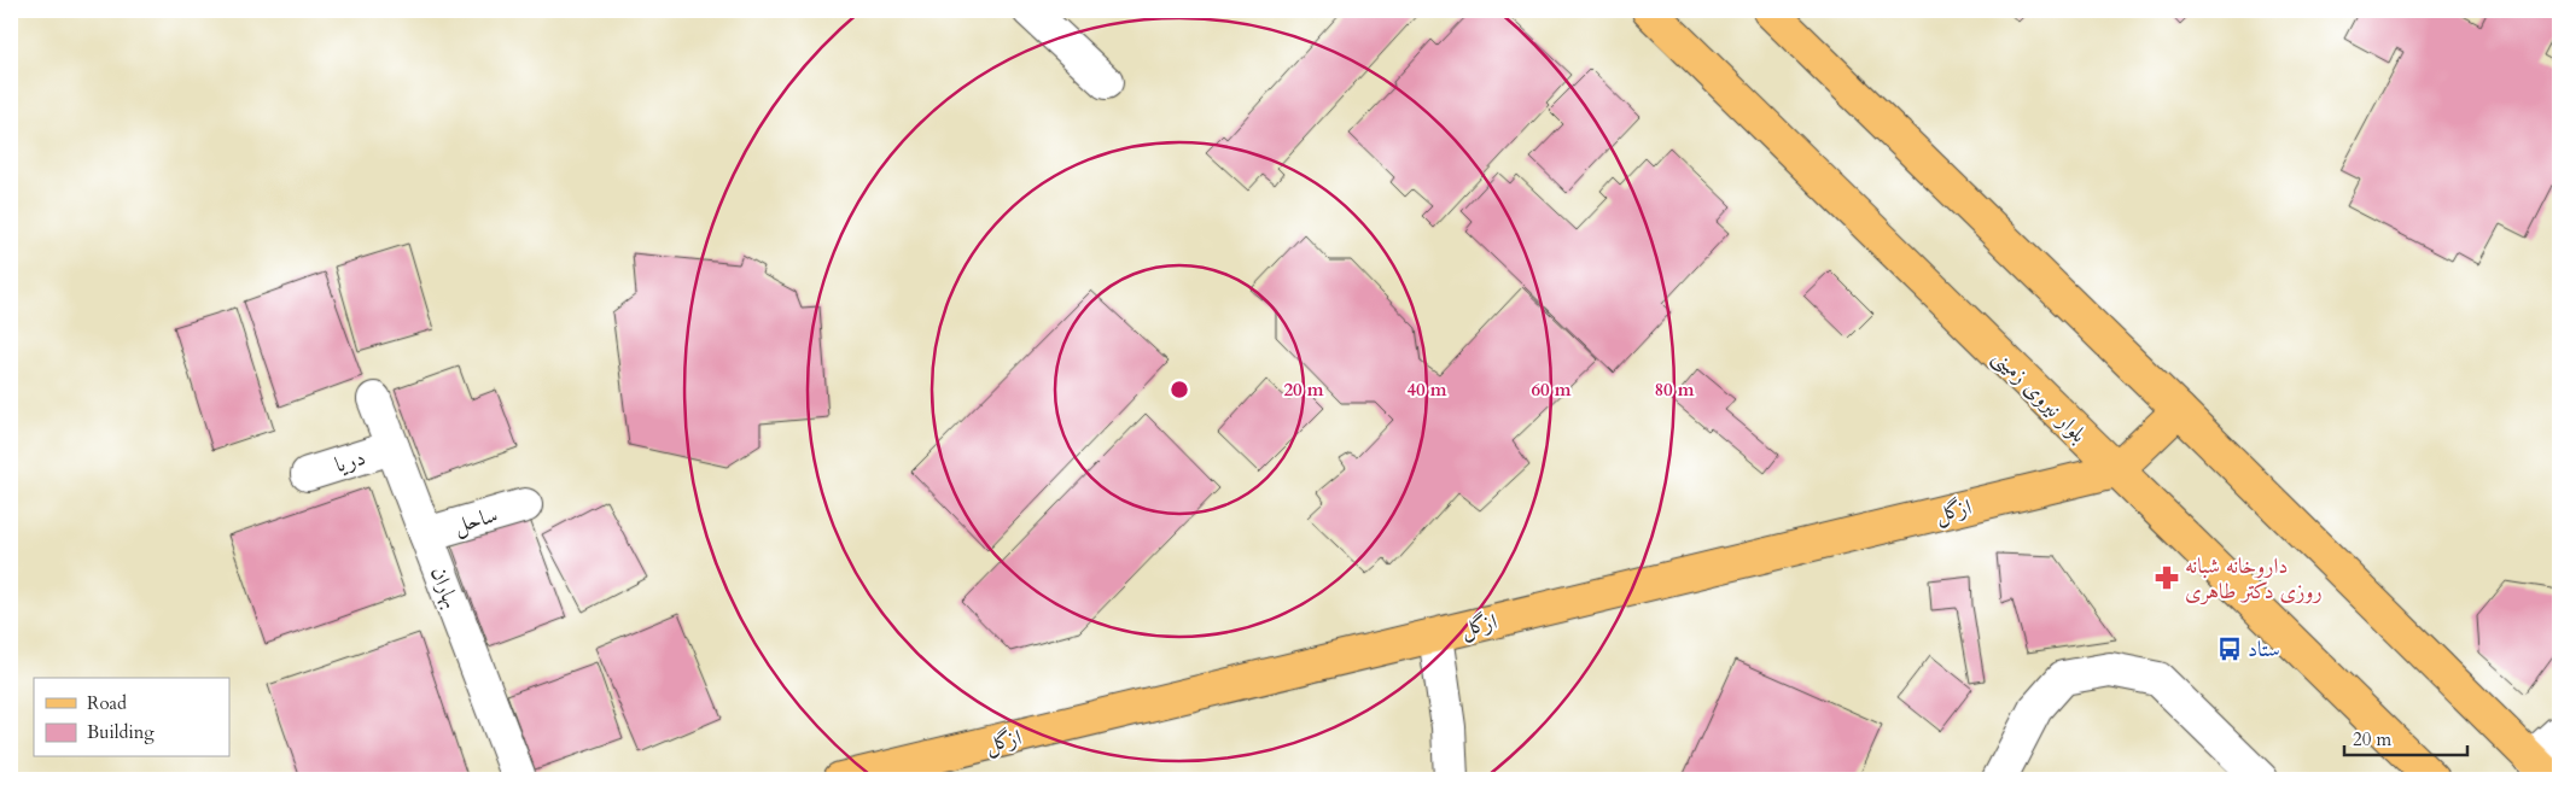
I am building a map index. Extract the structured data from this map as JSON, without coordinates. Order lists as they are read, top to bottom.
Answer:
{
  "streets": {
    "main road": ["بلوار نیروی زمینی", "ازگل"],
    "street": ["دریا", "ساحل", "بهاران"]
  },
  "crossings": [
    ["بلوار نیروی زمینی", "ازگل"],
    ["دریا", "بهاران"],
    ["ساحل", "بهاران"]
  ],
  "places": {
    "pharmacy": ["داروخانه شبانه روزی دکتر طاهری"],
    "bus stop": ["ستاد"]
  },
  "legend": ["Road", "Building"],
  "scale_bar": "20 m",
  "rings": [
    "20 m",
    "40 m",
    "60 m",
    "80 m"
  ]
}
